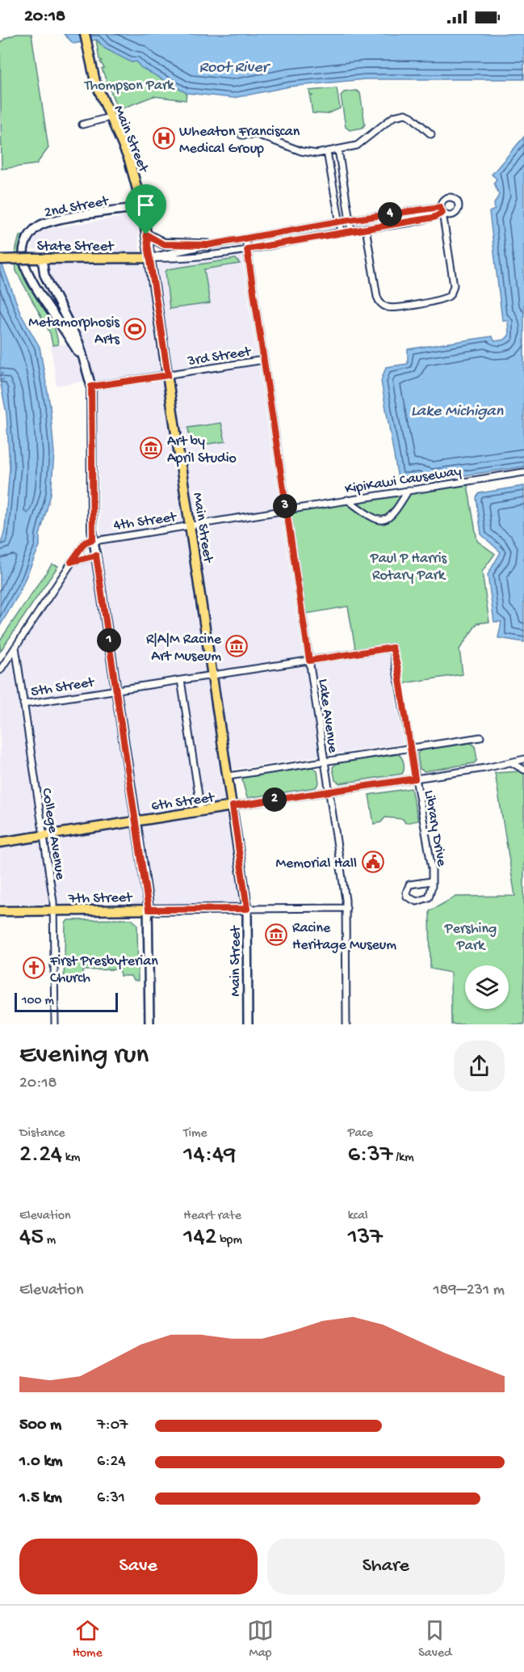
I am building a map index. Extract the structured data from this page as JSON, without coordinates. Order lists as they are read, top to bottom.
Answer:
{
  "streets": {
    "main road": [
      "Main Street",
      "State Street",
      "6th Street",
      "7th Street"
    ],
    "street": [
      "2nd Street",
      "3rd Street",
      "KipiKawi Causeway",
      "4th Street",
      "5th Street",
      "Lake Avenue",
      "Library Drive",
      "College Avenue"
    ]
  },
  "crossings": [
    ["Main Street", "2nd Street"],
    ["Main Street", "State Street"],
    ["Main Street", "3rd Street"],
    ["Main Street", "4th Street"],
    ["Main Street", "5th Street"],
    ["Main Street", "6th Street"],
    ["Main Street", "7th Street"],
    ["3rd Street", "Lake Avenue"],
    ["KipiKawi Causeway", "4th Street"],
    ["KipiKawi Causeway", "Lake Avenue"],
    ["4th Street", "Lake Avenue"],
    ["5th Street", "Lake Avenue"],
    ["5th Street", "Library Drive"],
    ["5th Street", "College Avenue"],
    ["Lake Avenue", "6th Street"],
    ["Lake Avenue", "7th Street"],
    ["6th Street", "Library Drive"],
    ["6th Street", "College Avenue"],
    ["College Avenue", "7th Street"]
  ],
  "water": ["Root River", "Lake Michigan"],
  "parks": ["Thompson Park", "Paul P Harris Rotary Park", "Pershing Park"],
  "places": {
    "hospital": ["Wheaton Franciscan Medical Group"],
    "sports": ["Metamorphosis Arts"],
    "museum": ["Art by April Studio", "R|A|M Racine Art Museum", "Racine Heritage Museum"],
    "public building": ["Memorial Hall"],
    "church": ["First Presbyterian Church"]
  },
  "scale_bar": "100 m",
  "page": {
    "status": "20:18",
    "pins": [
      "4",
      "3",
      "1",
      "2"
    ],
    "scale": "100 m",
    "heading": ["Evening run", "20:18"],
    "stats": [
      ["Distance", "2.24 km"],
      ["Time", "14:49"],
      ["Pace", "6:37 /km"],
      ["Elevation", "45 m"],
      ["Heart rate", "142 bpm"],
      ["kcal", "137"]
    ],
    "chart": ["Elevation", "189–231 m"],
    "list": [
      {
        "name": "500 m",
        "note": "7:07"
      },
      {
        "name": "1.0 km",
        "note": "6:24"
      },
      {
        "name": "1.5 km",
        "note": "6:31"
      }
    ],
    "buttons": ["Save", "Share"],
    "tabs": ["Home", "Map", "Saved"]
  }
}
